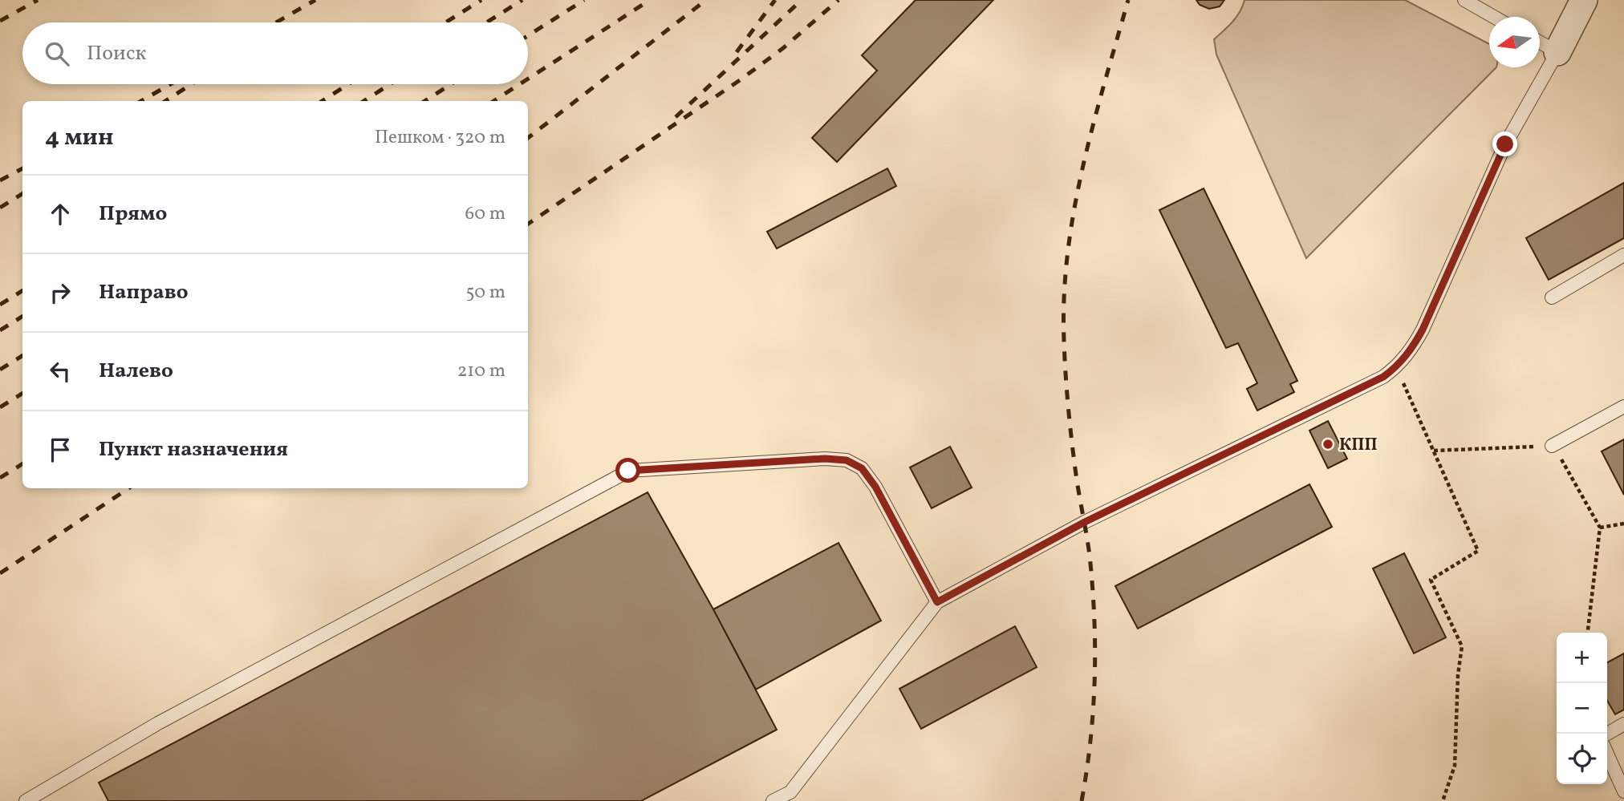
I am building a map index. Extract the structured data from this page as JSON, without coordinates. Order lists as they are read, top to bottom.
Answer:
{
  "places": ["КПП"],
  "north": "left",
  "page": {
    "search": "Поиск",
    "heading": ["4 мин", "Пешком · 320 m"],
    "list": [
      ["Прямо", "60 m"],
      ["Направо", "50 m"],
      ["Налево", "210 m"],
      "Пункт назначения"
    ],
    "map_buttons": ["+", "−"]
  }
}
